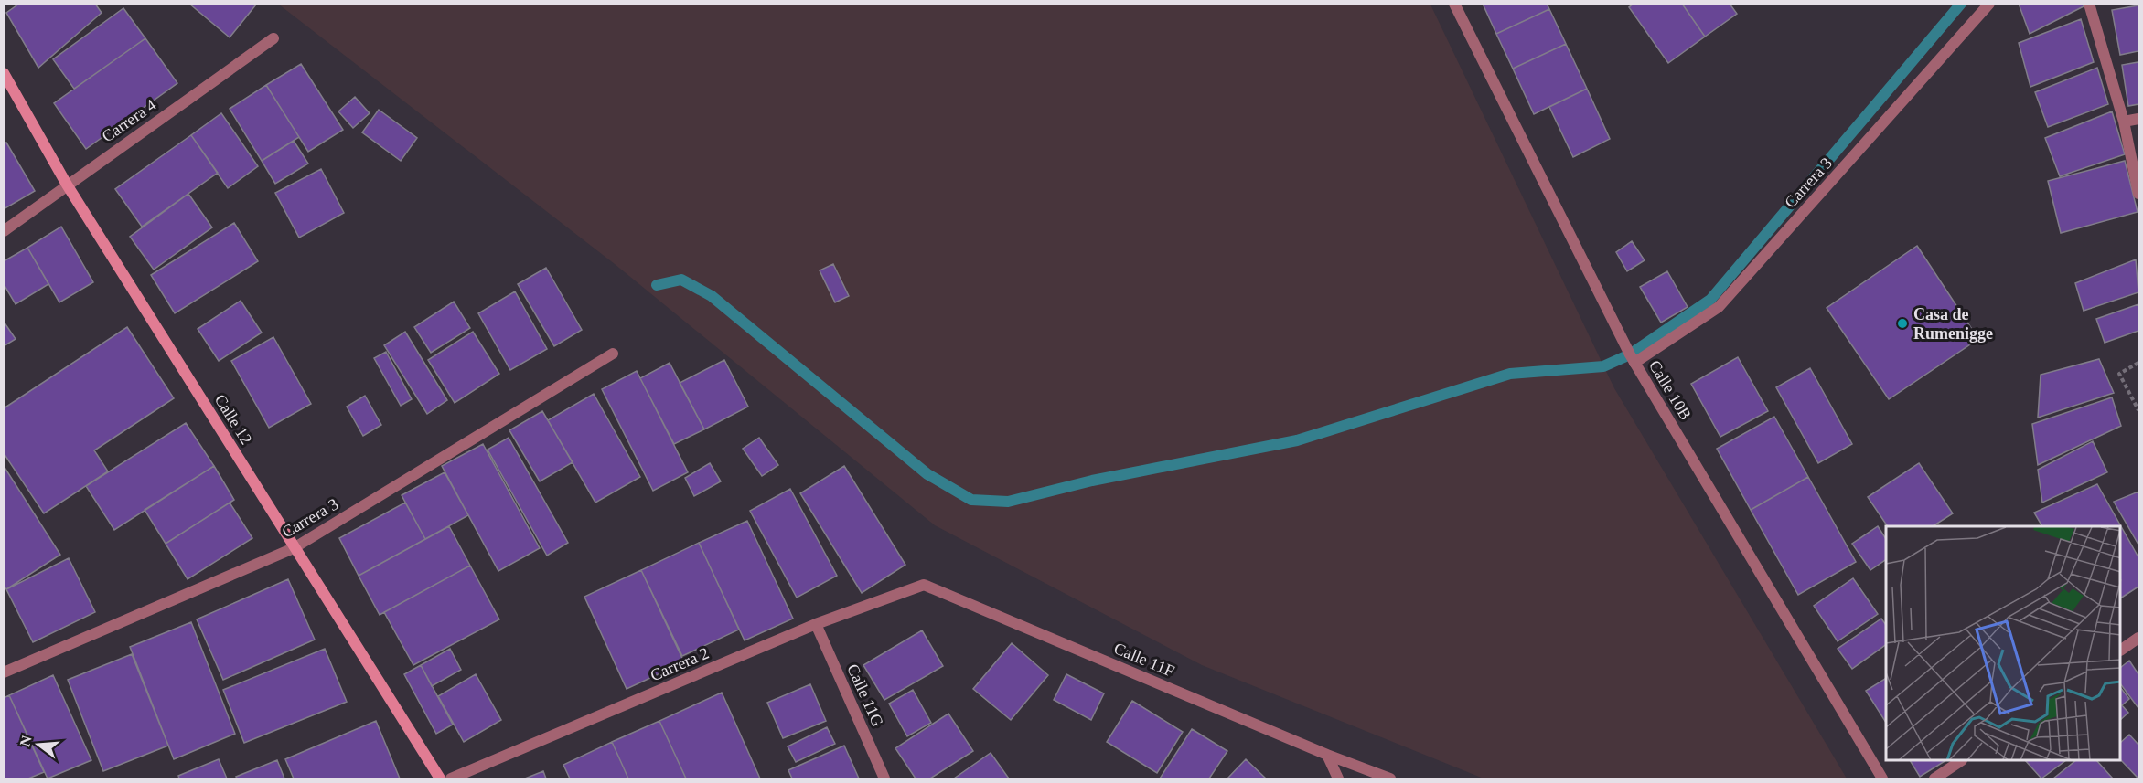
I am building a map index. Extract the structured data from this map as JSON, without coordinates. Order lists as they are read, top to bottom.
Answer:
{
  "streets": {
    "street": [
      "Carrera 4",
      "Carrera 3",
      "Calle 10B",
      "Calle 12",
      "Calle 11F",
      "Carrera 2",
      "Calle 11G"
    ]
  },
  "crossings": [
    ["Carrera 4", "Calle 12"],
    ["Carrera 3", "Calle 10B"],
    ["Carrera 3", "Calle 12"],
    ["Calle 11F", "Carrera 2"],
    ["Carrera 2", "Calle 11G"]
  ],
  "places": ["Casa de Rumenigge"],
  "north": "left"
}
